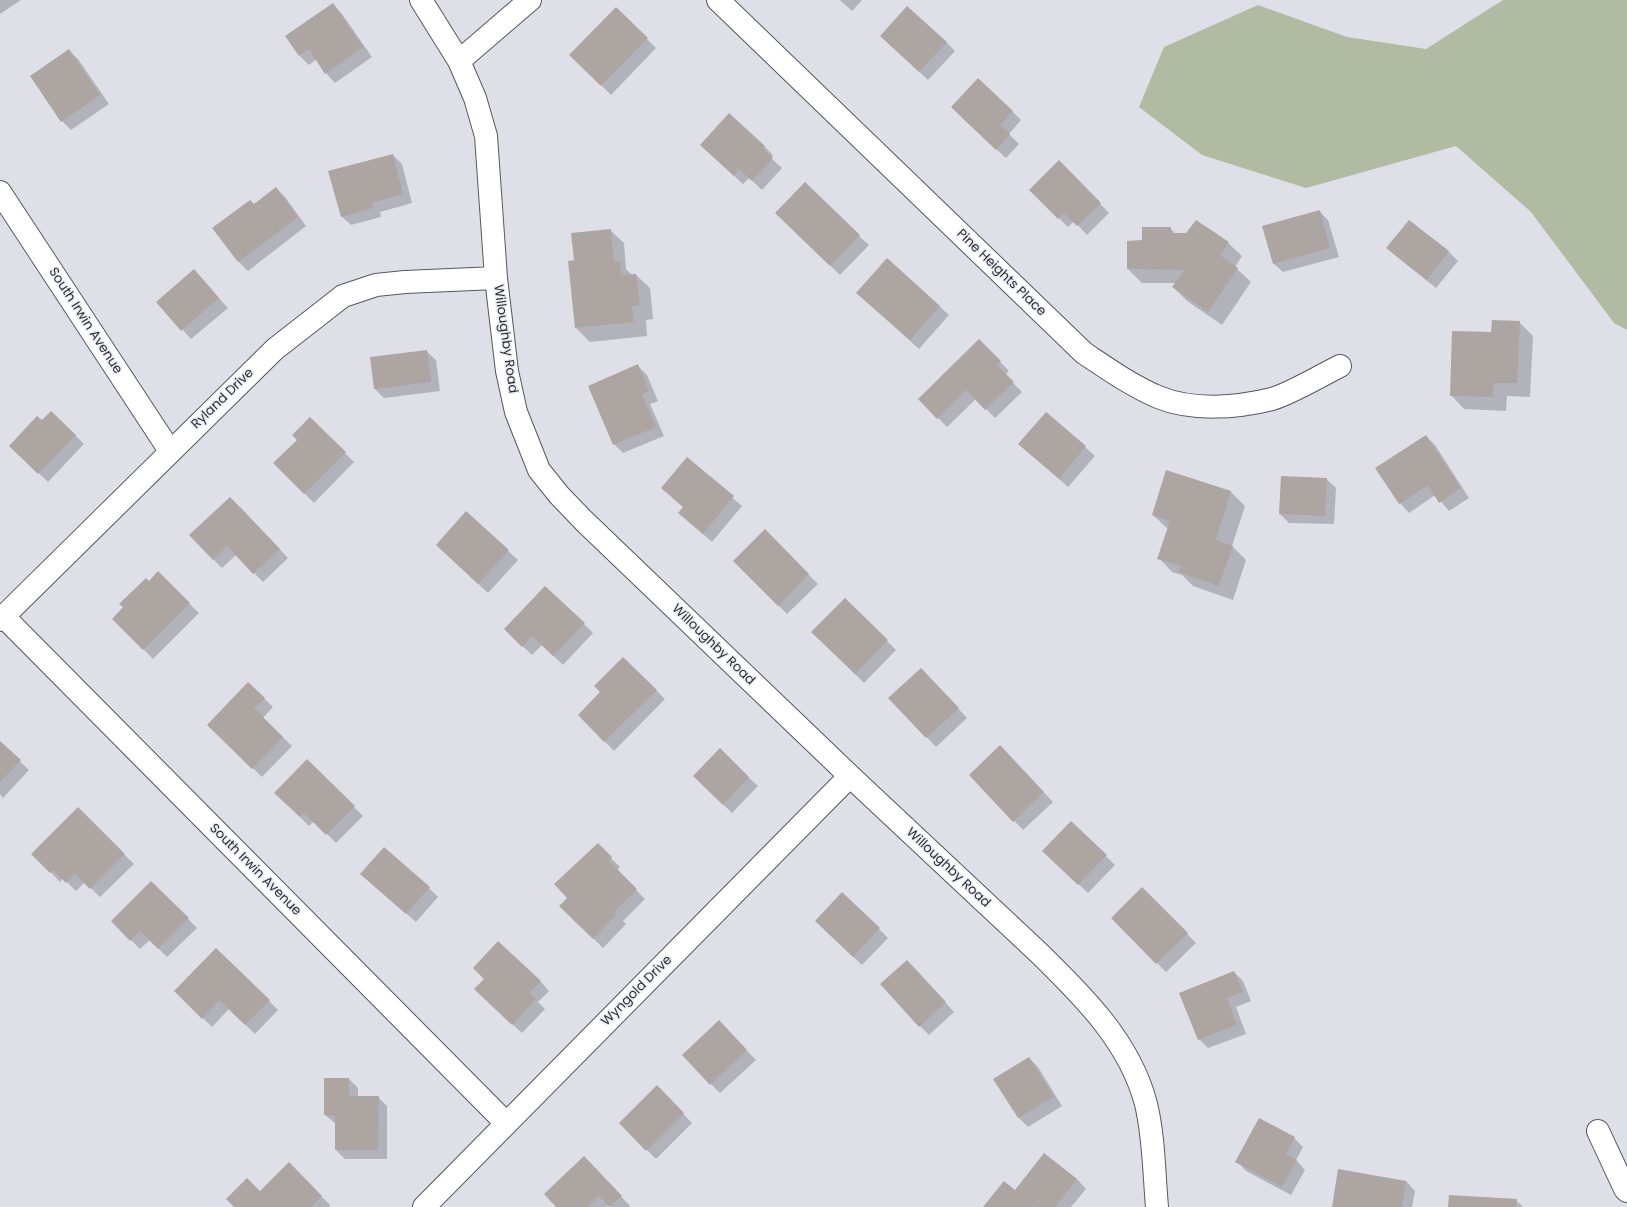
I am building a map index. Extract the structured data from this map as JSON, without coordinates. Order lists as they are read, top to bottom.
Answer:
{
  "streets": {
    "street": [
      "Pine Heights Place",
      "South Irwin Avenue",
      "Willoughby Road",
      "Ryland Drive",
      "Wyngold Drive"
    ]
  },
  "crossings": [
    ["South Irwin Avenue", "Ryland Drive"],
    ["South Irwin Avenue", "Wyngold Drive"],
    ["Willoughby Road", "Ryland Drive"],
    ["Willoughby Road", "Wyngold Drive"]
  ]
}
